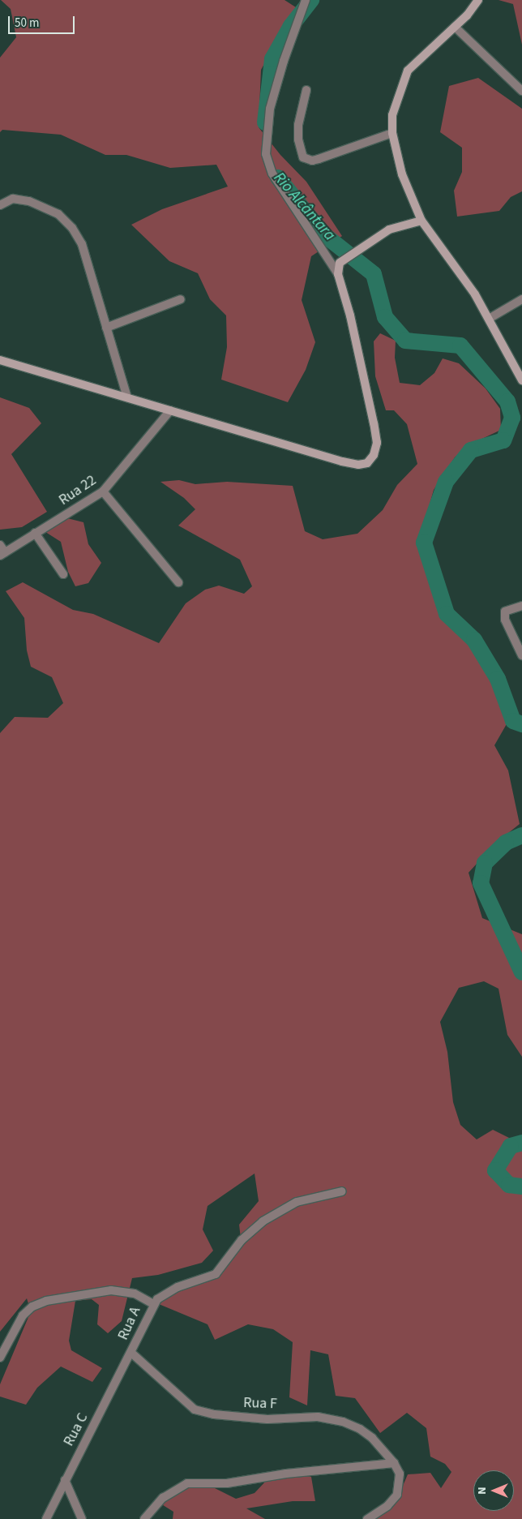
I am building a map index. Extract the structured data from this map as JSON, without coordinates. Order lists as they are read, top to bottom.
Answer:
{
  "streets": {
    "street": [
      "Rua 22",
      "Rua A",
      "Rua F",
      "Rua C"
    ]
  },
  "crossings": [
    ["Rua A", "Rua F"],
    ["Rua A", "Rua C"],
    ["Rua F", "Rua C"]
  ],
  "water": ["Rio Alcântara"],
  "scale_bar": "50 m",
  "north": "left"
}
